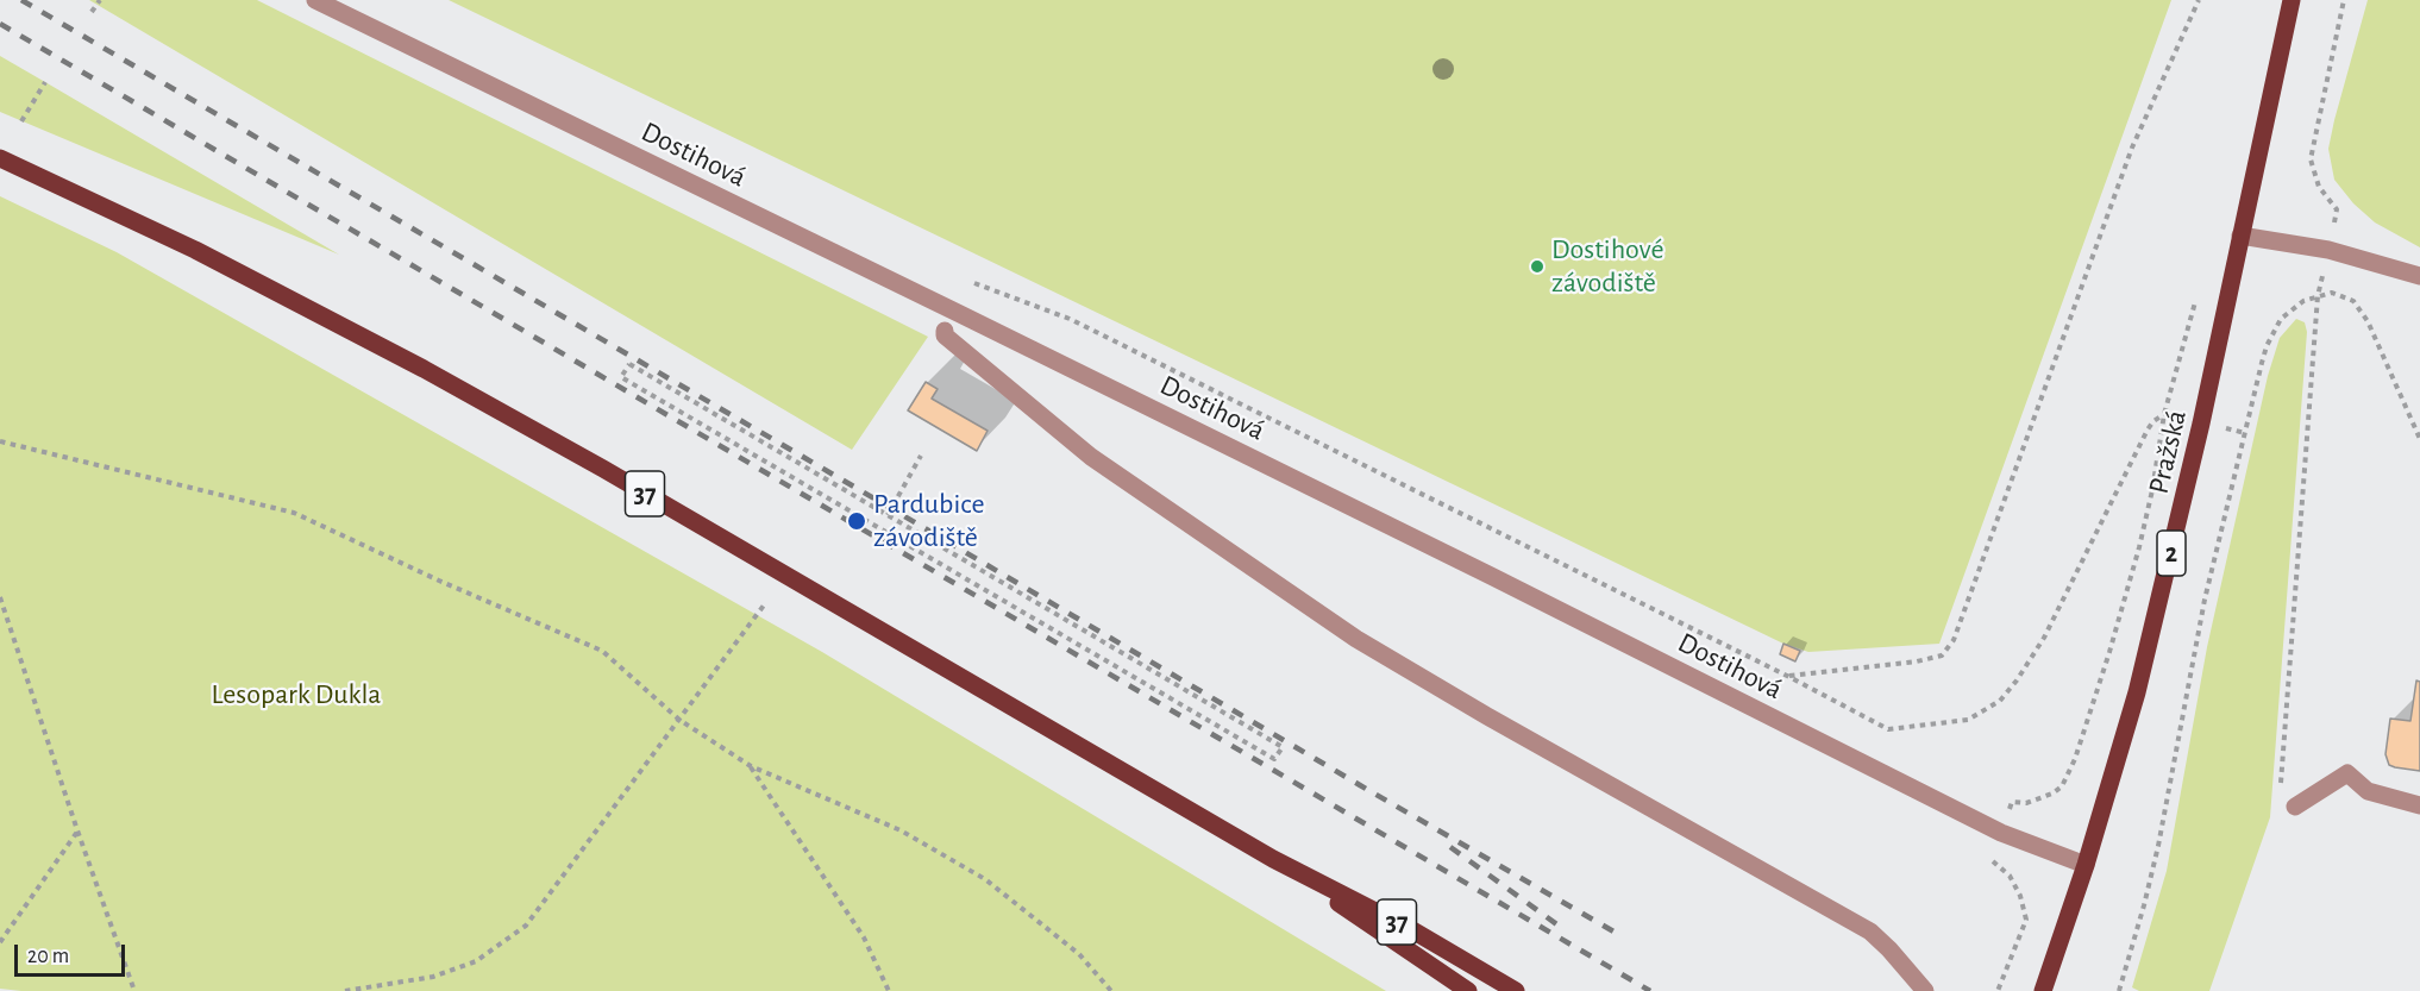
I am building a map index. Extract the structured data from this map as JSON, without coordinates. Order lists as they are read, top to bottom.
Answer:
{
  "streets": {
    "main road": ["Pražská", "37", "2"],
    "street": ["Dostihová"]
  },
  "crossings": [
    ["Dostihová", "Pražská"]
  ],
  "parks": ["Lesopark Dukla"],
  "places": ["Dostihové závodiště", "Pardubice závodiště"],
  "scale_bar": "20 m"
}
